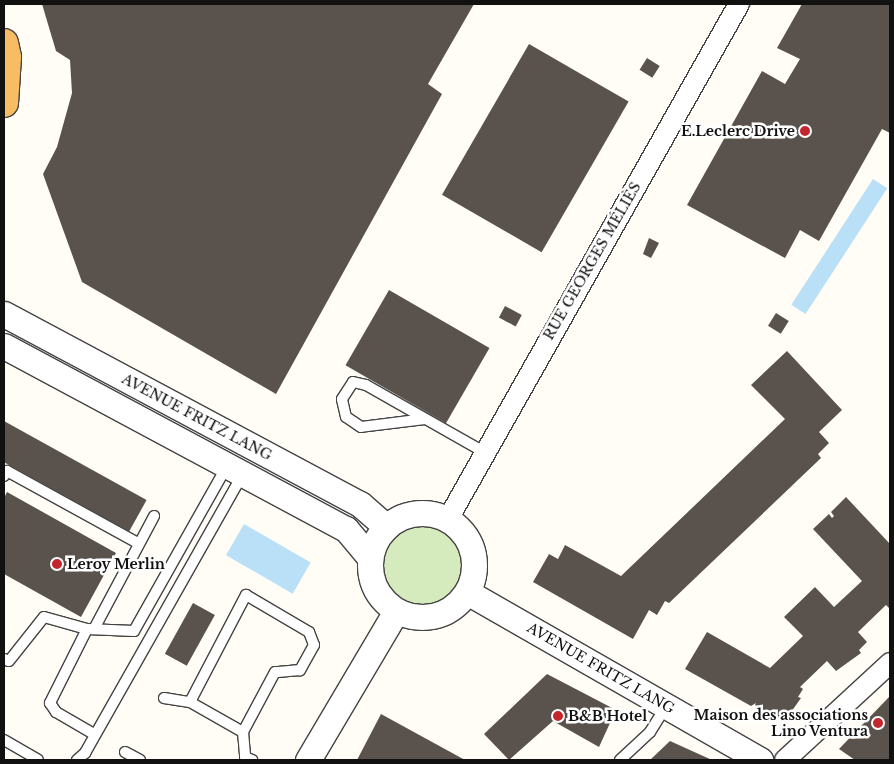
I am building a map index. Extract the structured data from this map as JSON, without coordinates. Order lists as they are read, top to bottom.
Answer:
{
  "streets": {
    "street": ["RUE GEORGES MÉLIÈS", "AVENUE FRITZ LANG"]
  },
  "crossings": [
    ["RUE GEORGES MÉLIÈS", "AVENUE FRITZ LANG"]
  ],
  "places": [
    "E.Leclerc Drive",
    "Leroy Merlin",
    "B&B Hotel",
    "Maison des associations Lino Ventura"
  ]
}
